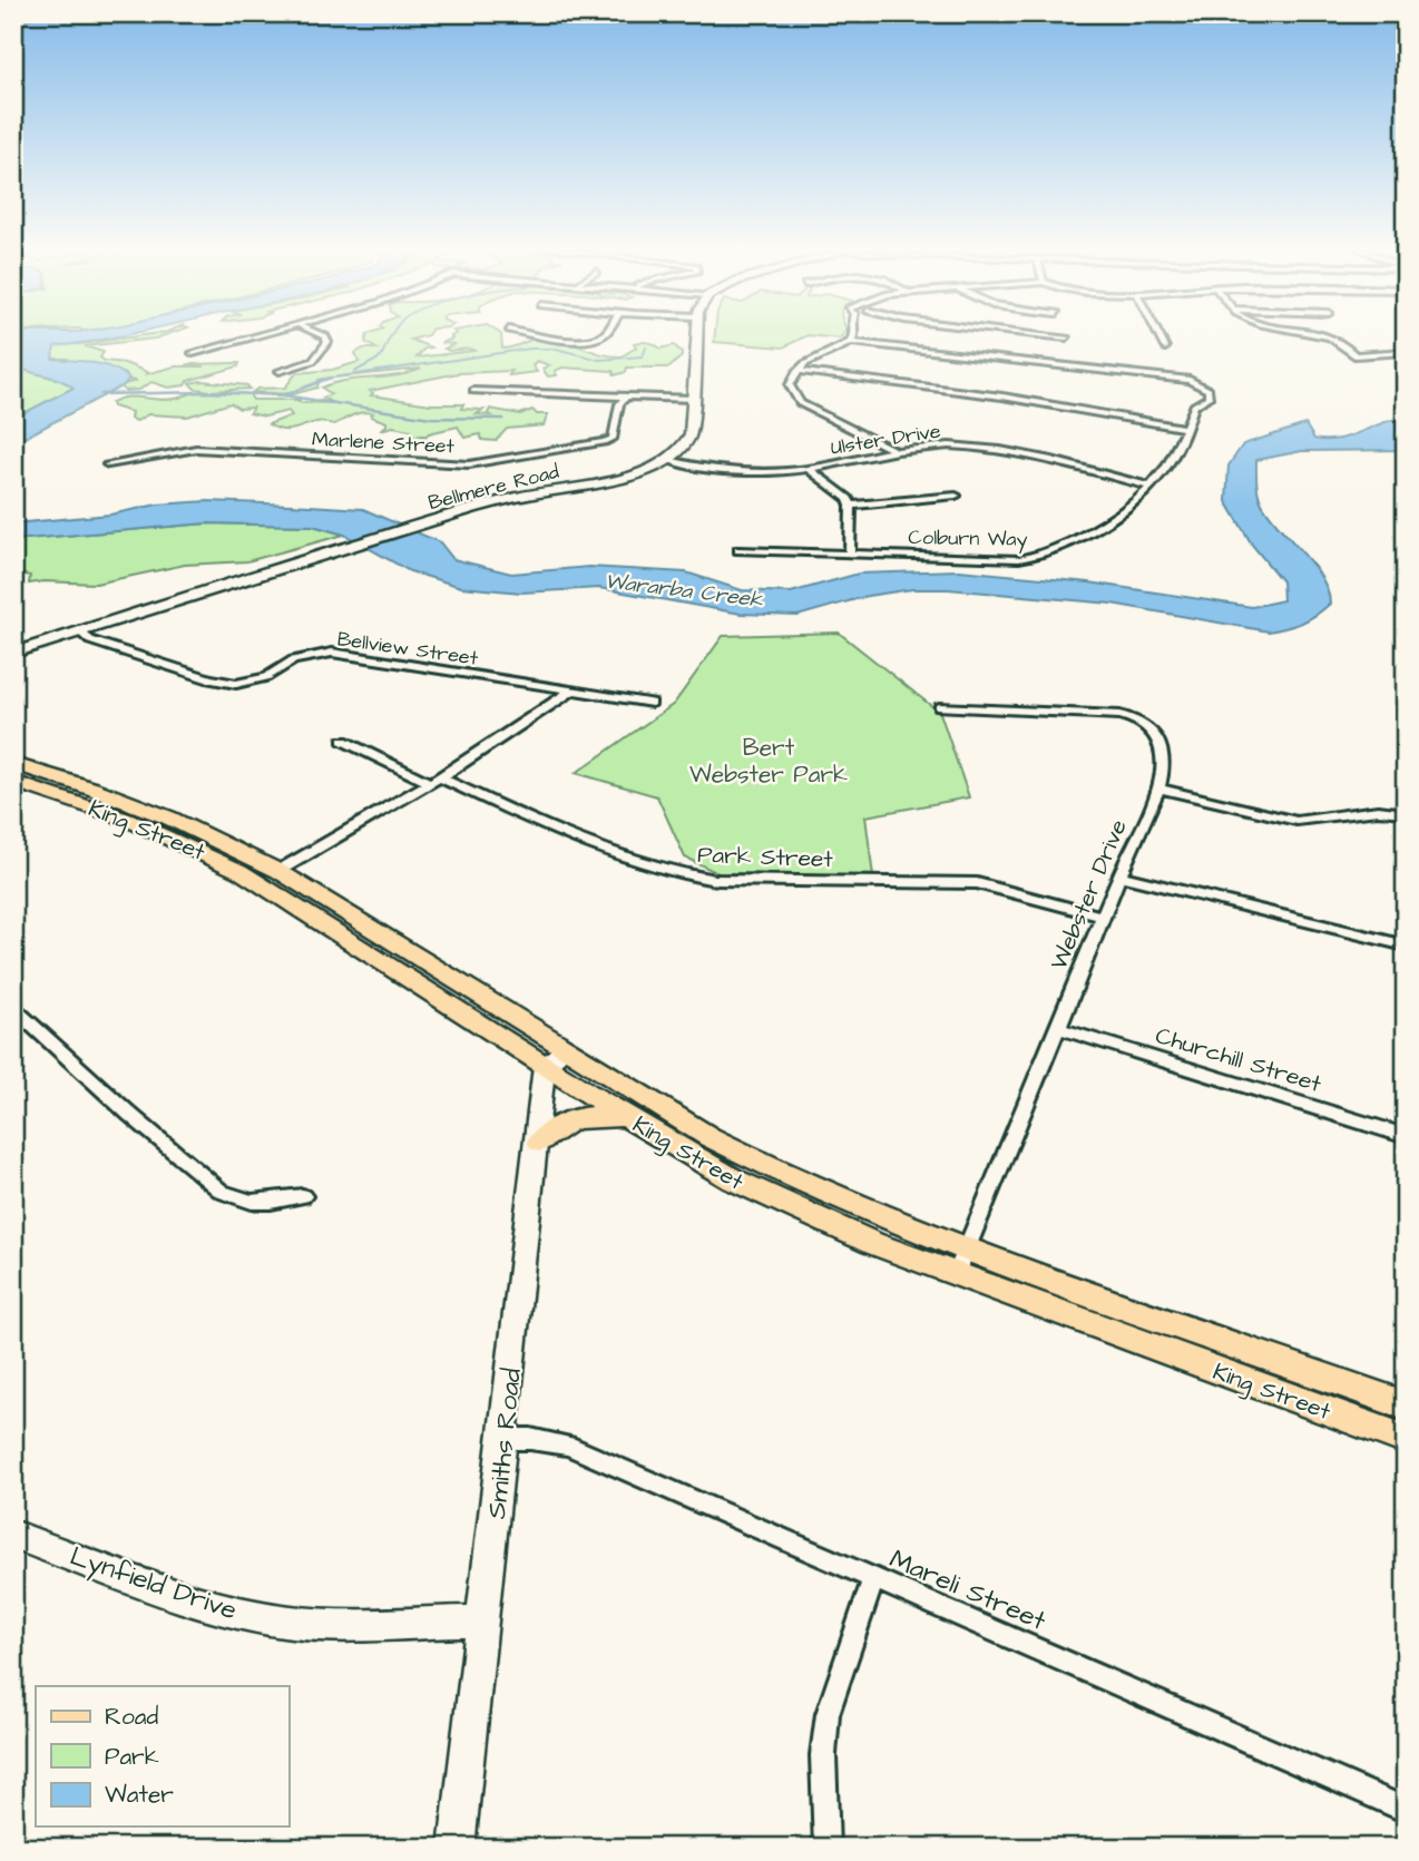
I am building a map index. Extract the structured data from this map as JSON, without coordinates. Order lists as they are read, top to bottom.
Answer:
{
  "streets": {
    "main road": [
      "Bellmere Road",
      "King Street",
      "Smiths Road",
      "Lynfield Drive"
    ],
    "street": [
      "Ulster Drive",
      "Marlene Street",
      "Colburn Way",
      "Bellview Street",
      "Park Street",
      "Webster Drive",
      "Churchill Street",
      "Mareli Street"
    ]
  },
  "crossings": [
    ["Ulster Drive", "Bellmere Road"],
    ["Ulster Drive", "Colburn Way"],
    ["Bellmere Road", "Bellview Street"],
    ["King Street", "Webster Drive"],
    ["King Street", "Smiths Road"],
    ["Park Street", "Webster Drive"],
    ["Webster Drive", "Churchill Street"],
    ["Smiths Road", "Lynfield Drive"],
    ["Smiths Road", "Mareli Street"]
  ],
  "water": ["Wararba Creek"],
  "parks": ["Bert Webster Park"],
  "legend": ["Road", "Park", "Water"]
}
